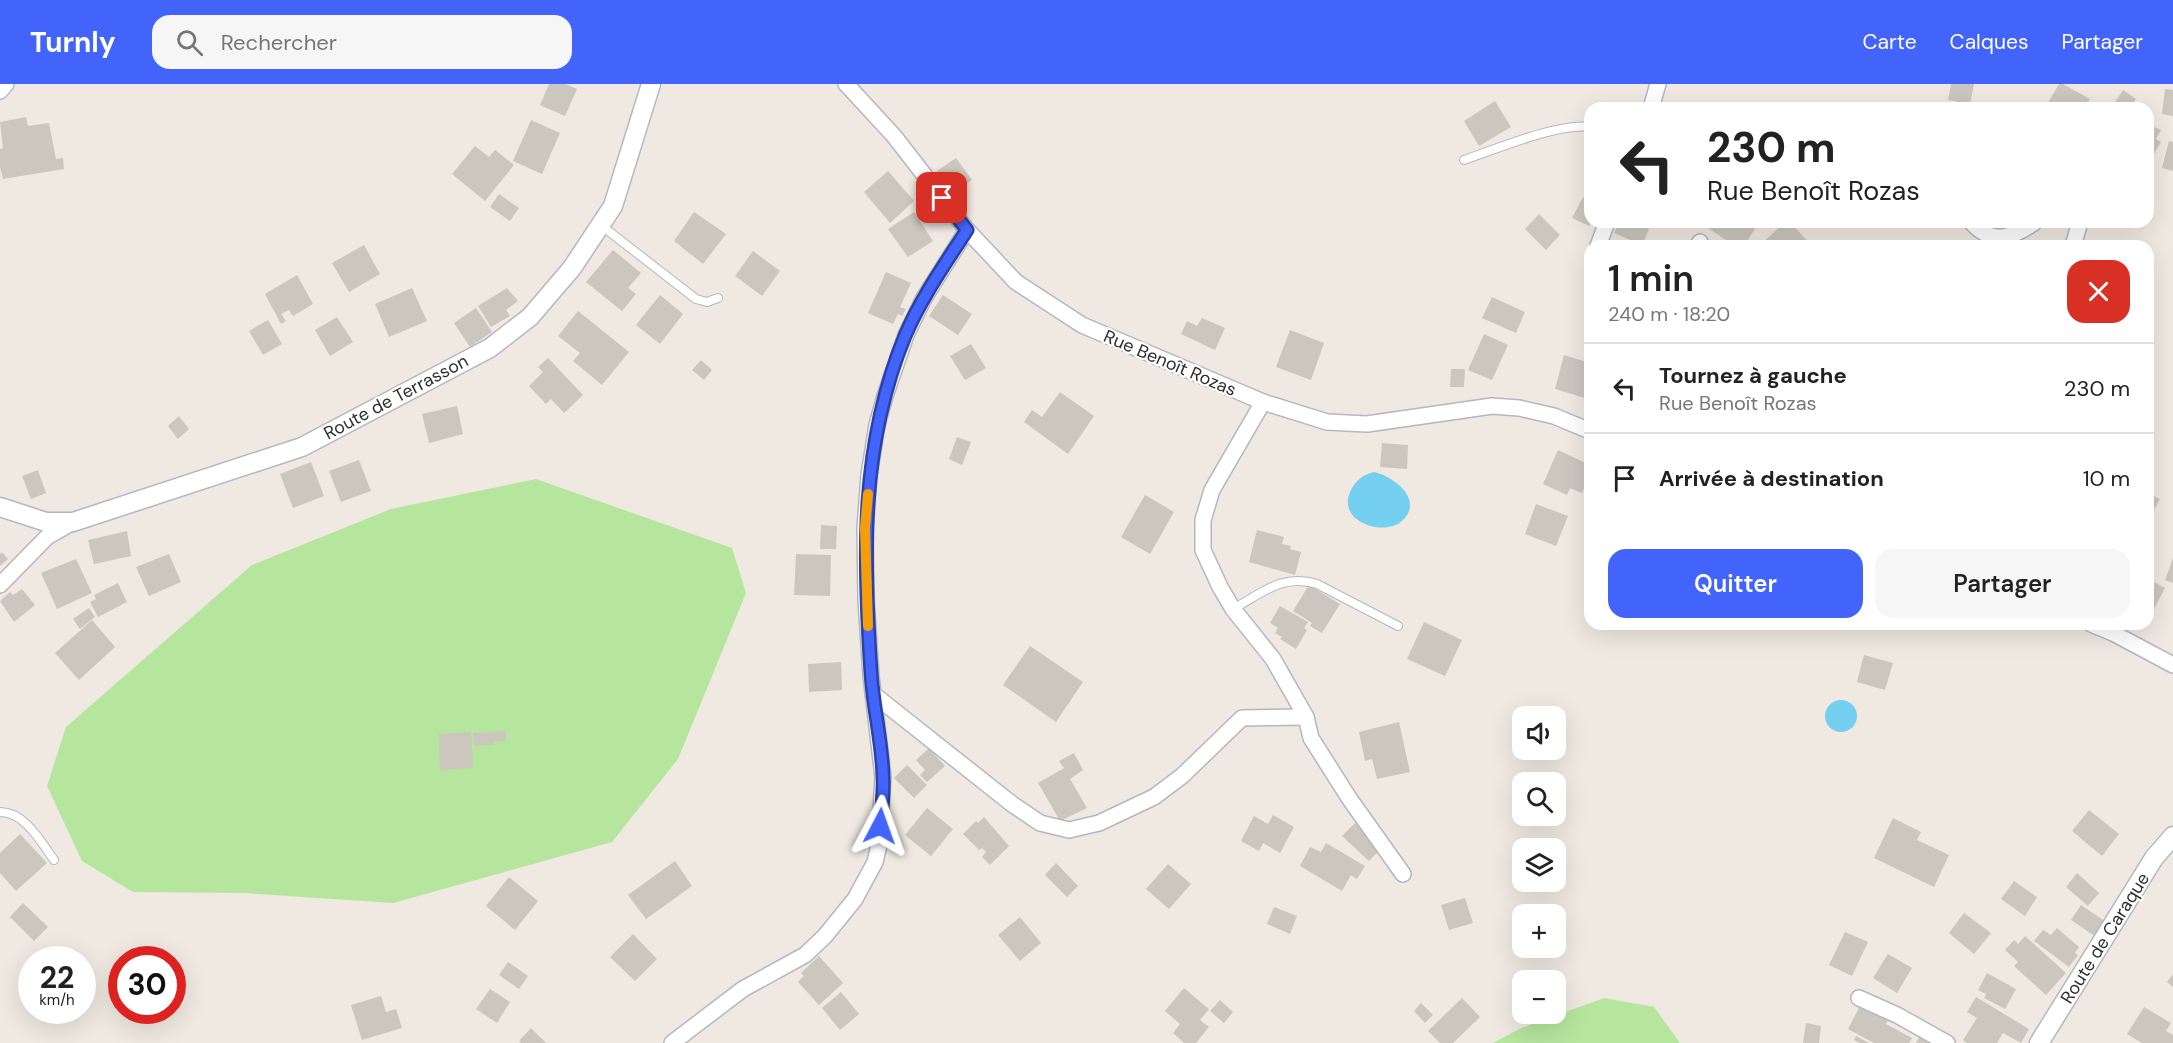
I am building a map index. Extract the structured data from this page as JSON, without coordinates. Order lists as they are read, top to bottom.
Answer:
{
  "streets": {
    "street": ["Rue Benoît Rozas", "Route de Terrasson", "Route de Caraque"]
  },
  "page": {
    "header": "Turnly",
    "search": "Rechercher",
    "nav": ["Carte", "Calques", "Partager"],
    "turn": ["230 m", "Rue Benoît Rozas"],
    "heading": ["1 min", "240 m · 18:20"],
    "list": [
      {
        "name": "Tournez à gauche",
        "note": "Rue Benoît Rozas",
        "value": "230 m"
      },
      {
        "name": "Arrivée à destination",
        "value": "10 m"
      }
    ],
    "buttons": ["Quitter", "Partager"],
    "map_buttons": ["+", "−"],
    "speed": "22 km/h",
    "limit": "30"
  }
}
